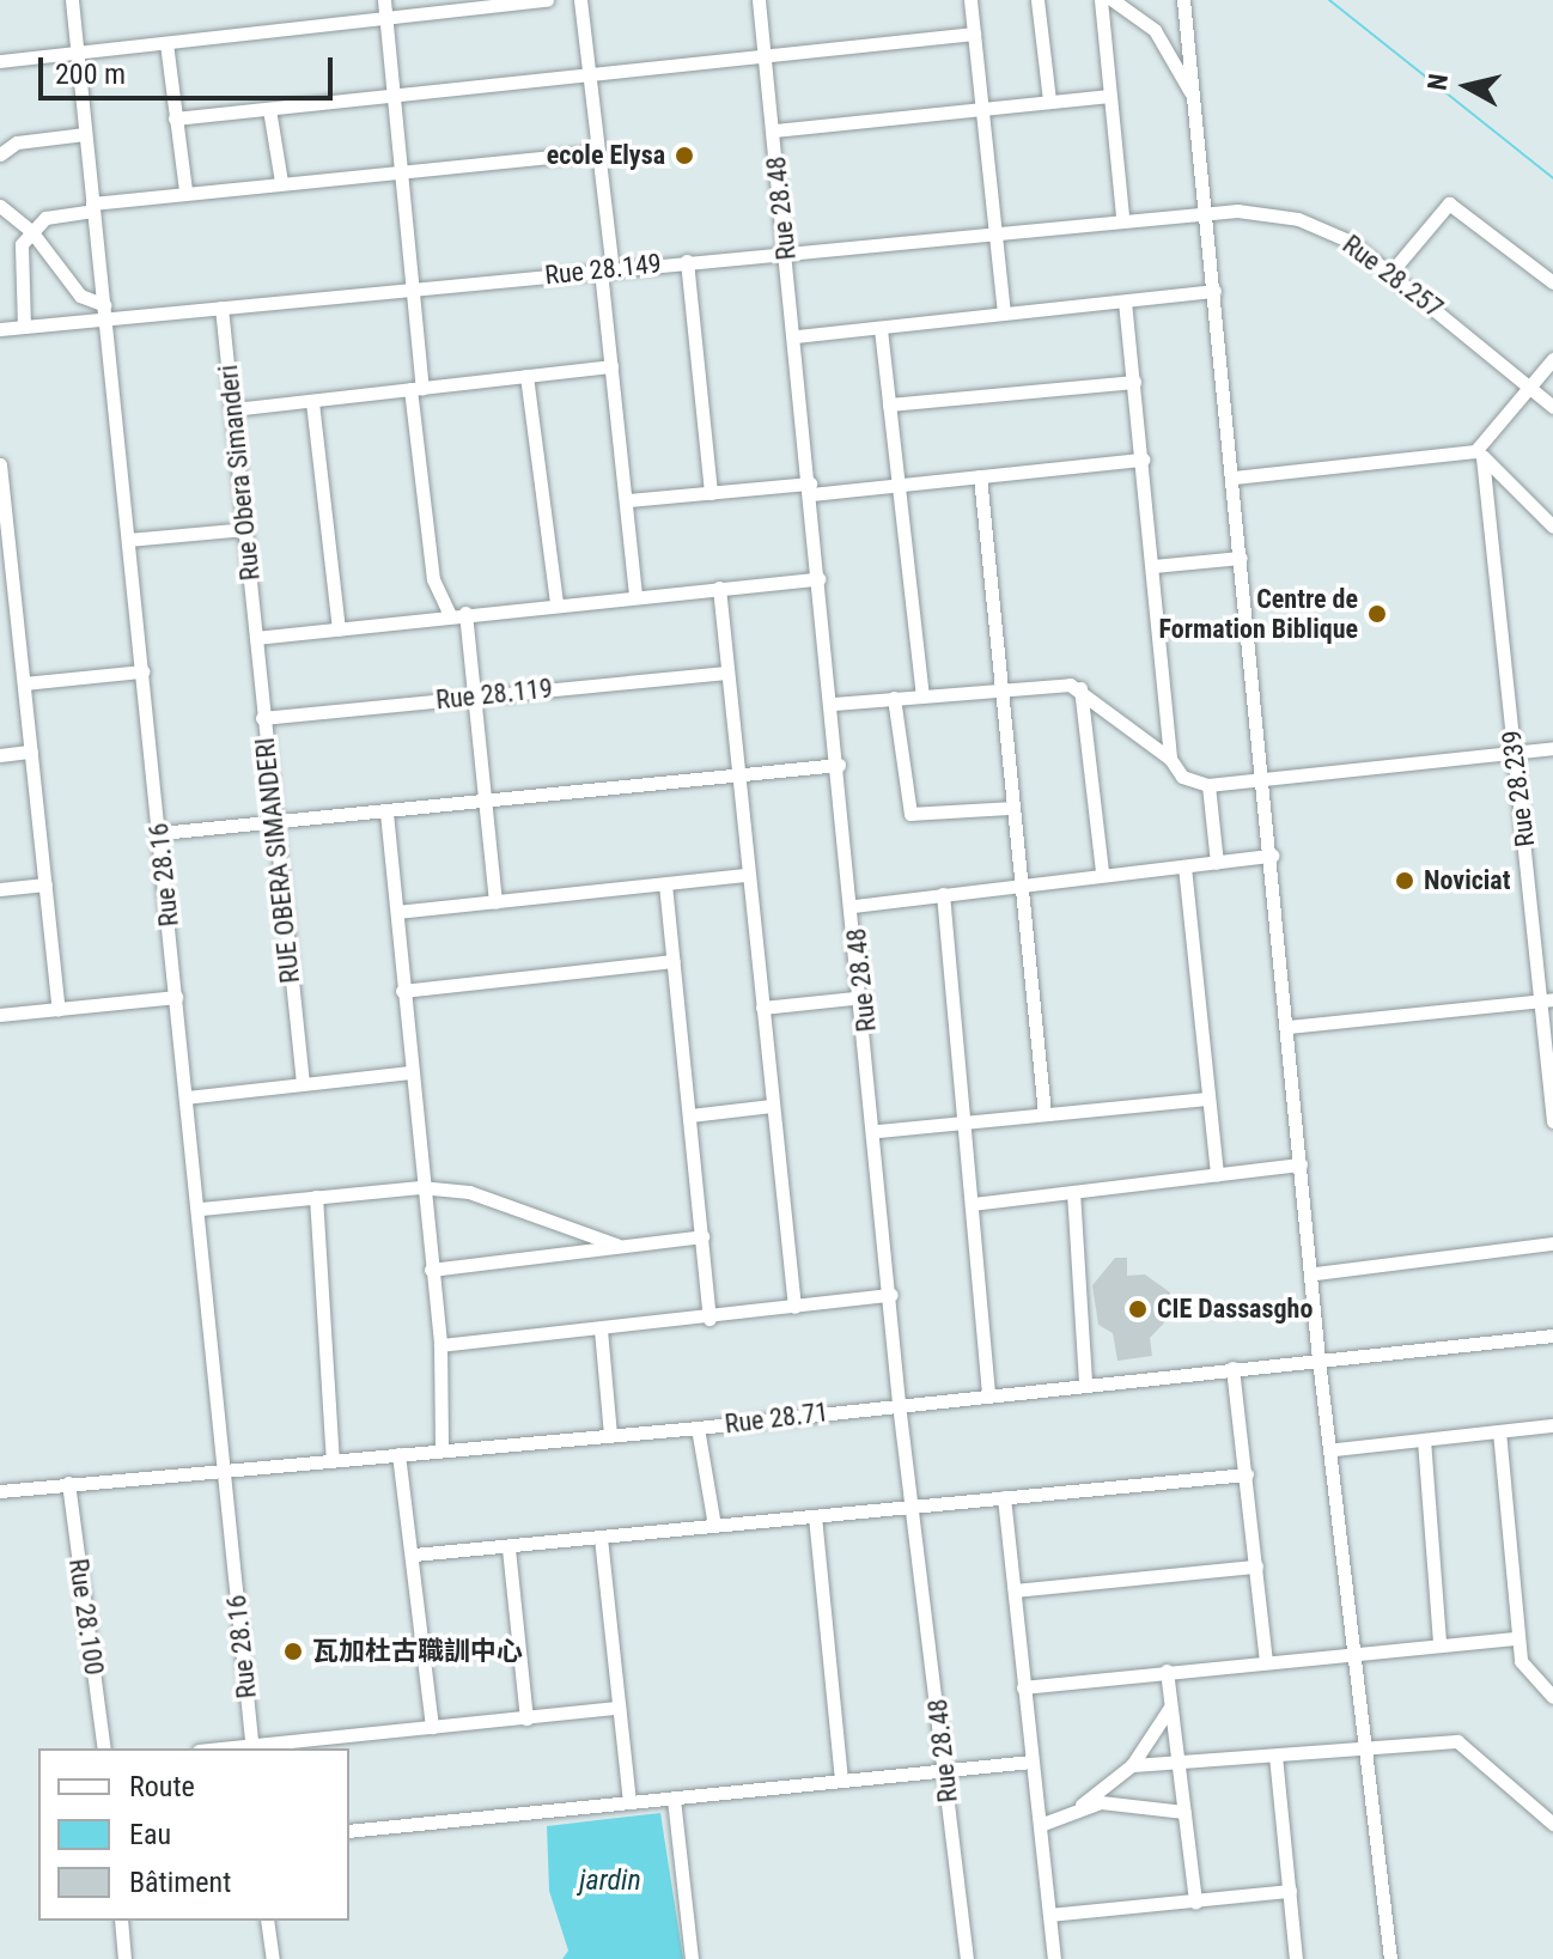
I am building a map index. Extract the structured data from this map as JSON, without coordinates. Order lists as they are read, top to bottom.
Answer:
{
  "streets": {
    "street": [
      "Rue 28.48",
      "Rue 28.149",
      "Rue 28.257",
      "Rue Obera Simanderi",
      "Rue 28.119",
      "Rue 28.239",
      "RUE OBERA SIMANDERI",
      "Rue 28.16",
      "Rue 28.71",
      "Rue 28.100"
    ]
  },
  "crossings": [
    ["Rue 28.48", "Rue 28.149"],
    ["Rue 28.48", "Rue 28.71"],
    ["Rue 28.149", "Rue 28.257"],
    ["Rue 28.149", "Rue Obera Simanderi"],
    ["Rue 28.149", "Rue 28.16"],
    ["Rue Obera Simanderi", "RUE OBERA SIMANDERI"],
    ["Rue 28.119", "RUE OBERA SIMANDERI"],
    ["Rue 28.16", "Rue 28.71"],
    ["Rue 28.71", "Rue 28.100"]
  ],
  "water": ["jardin"],
  "places": [
    "ecole Elysa",
    "Centre de Formation Biblique",
    "Noviciat",
    "CIE Dassasgho",
    "瓦加杜古職訓中心"
  ],
  "legend": ["Route", "Eau", "Bâtiment"],
  "scale_bar": "200 m",
  "north": "left"
}
